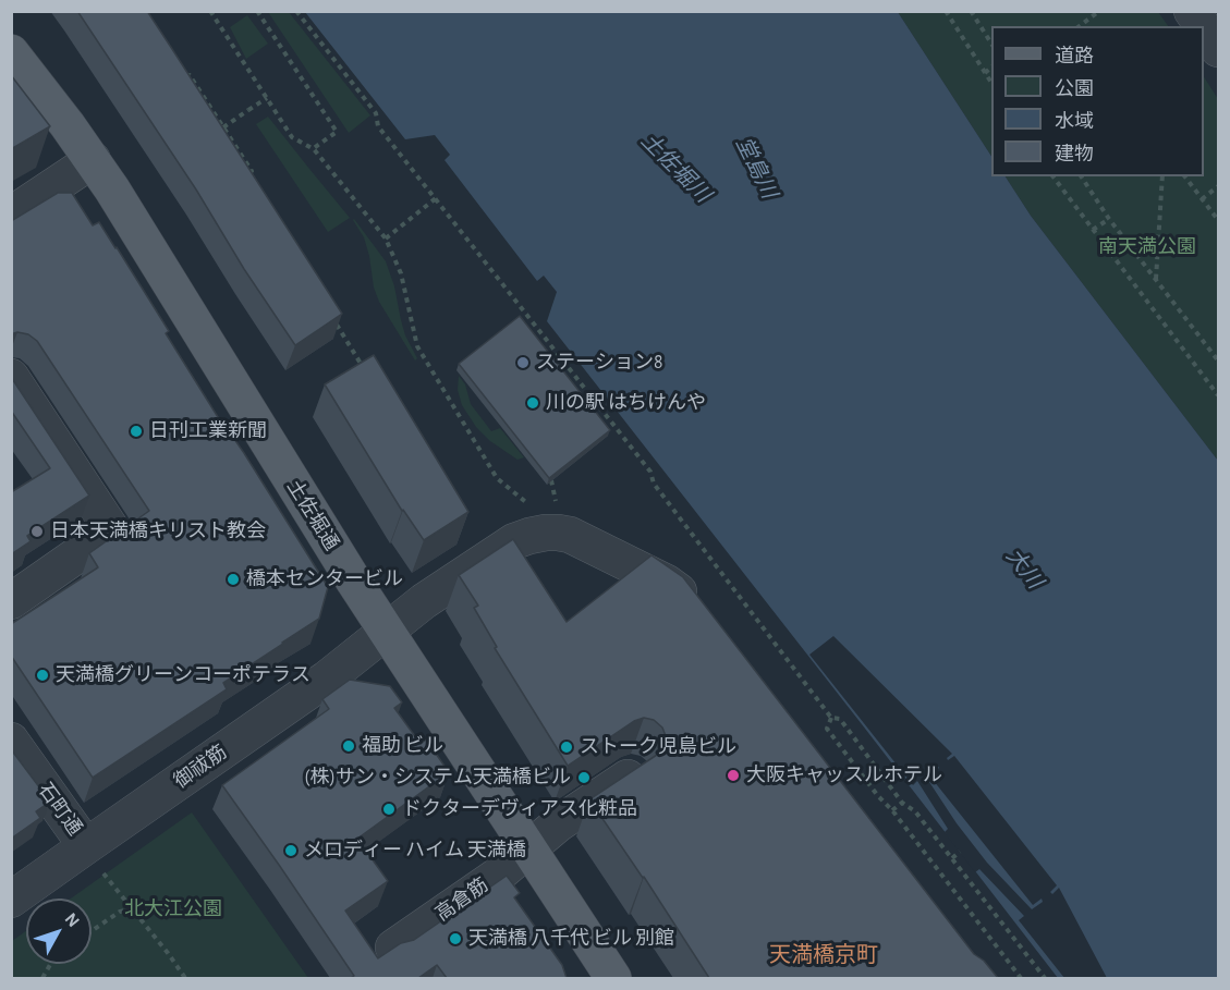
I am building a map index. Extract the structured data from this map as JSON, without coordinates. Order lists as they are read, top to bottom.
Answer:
{
  "streets": {
    "main road": ["土佐堀通"],
    "street": ["御祓筋", "石町通", "高倉筋"]
  },
  "crossings": [
    ["土佐堀通", "御祓筋"],
    ["土佐堀通", "高倉筋"],
    ["御祓筋", "石町通"]
  ],
  "districts": ["天満橋京町"],
  "water": ["土佐堀川", "堂島川", "大川"],
  "parks": ["南天満公園", "北大江公園"],
  "places": [
    "ステーション8",
    "川の駅 はちけんや",
    "日刊工業新聞",
    "日本天満橋キリスト教会",
    "橋本センタービル",
    "天満橋グリーンコーポテラス",
    "福助 ビル",
    "ストーク児島ビル",
    "大阪キャッスルホテル",
    "(株)サン・システム天満橋ビル",
    "ドクターデヴィアス化粧品",
    "メロディー ハイム 天満橋",
    "天満橋 八千代 ビル 別館"
  ],
  "legend": [
    "道路",
    "公園",
    "水域",
    "建物"
  ],
  "north": "top right"
}
